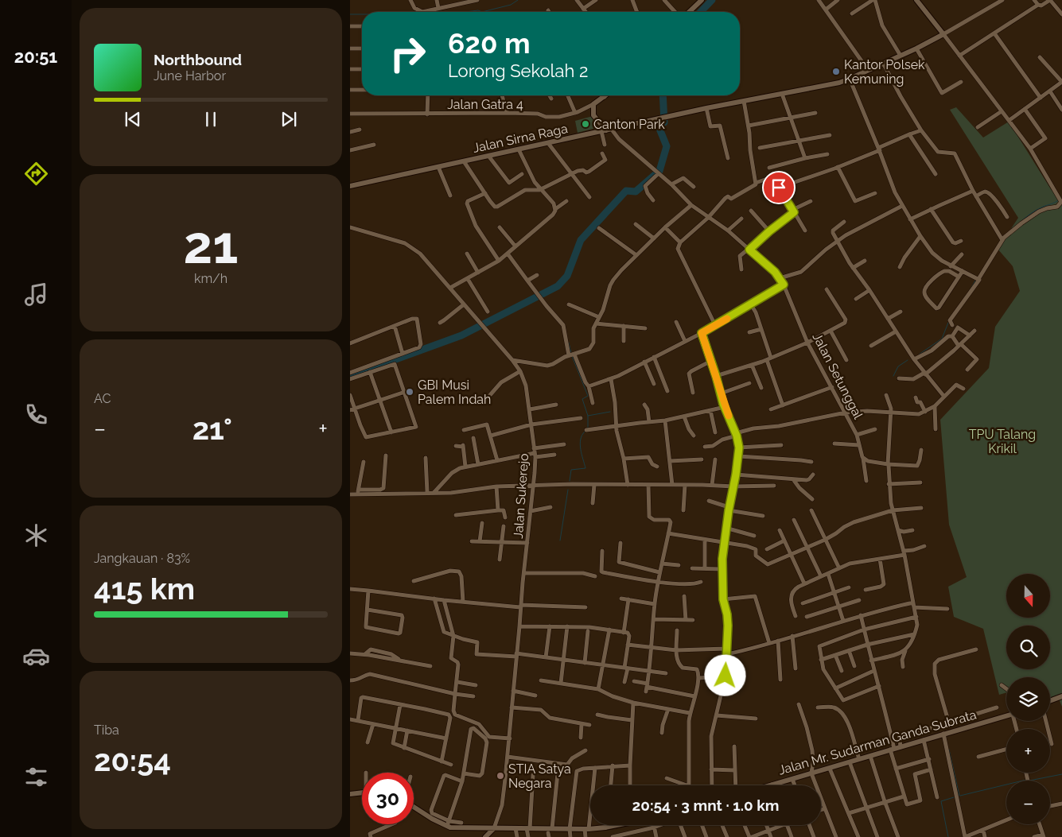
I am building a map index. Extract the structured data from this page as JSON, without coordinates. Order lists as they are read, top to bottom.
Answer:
{
  "streets": {
    "street": [
      "Jalan Gatra 4",
      "Jalan Sirna Raga",
      "Jalan Setunggal",
      "Jalan Sukerejo",
      "Jalan Mr. Sudarman Ganda Subrata"
    ]
  },
  "crossings": [
    ["Jalan Sirna Raga", "Jalan Setunggal"]
  ],
  "parks": ["TPU Talang Krikil"],
  "places": [
    "Kantor Polsek Kemuning",
    "Canton Park",
    "GBI Musi Palem Indah",
    "STIA Satya Negara"
  ],
  "north": "bottom",
  "page": {
    "tabs": "20:51",
    "turn": ["620 m", "Lorong Sekolah 2"],
    "song": ["Northbound", "June Harbor"],
    "tile": [
      ["21", "km/h"],
      "AC",
      ["Jangkauan · 83%", "415 km"],
      ["Tiba", "20:54"]
    ],
    "heat": ["−", "21°", "+"],
    "map_buttons": ["+", "−"],
    "limit": "30",
    "trip": "20:54 · 3 mnt · 1.0 km"
  }
}
